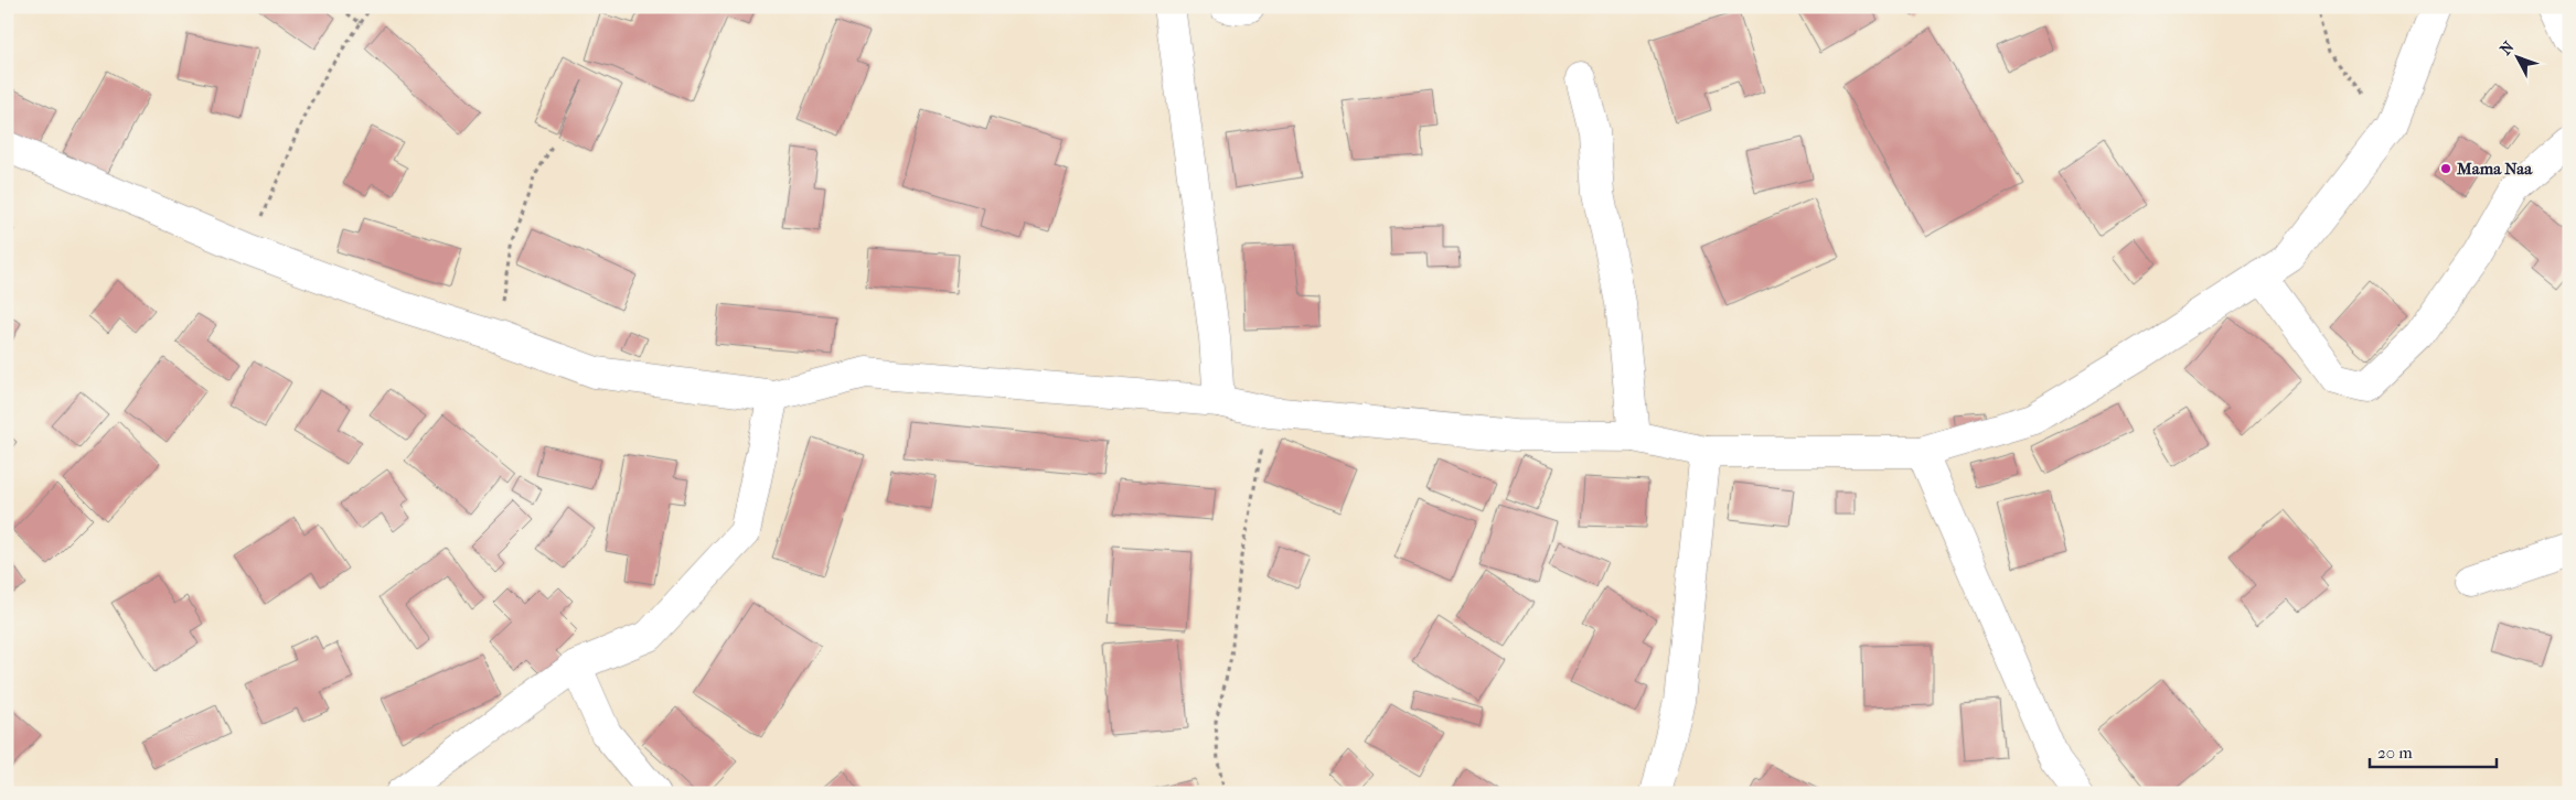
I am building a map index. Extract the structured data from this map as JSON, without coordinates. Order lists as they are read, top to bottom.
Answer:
{
  "places": ["Mama Naa"],
  "scale_bar": "20 m",
  "north": "top left"
}
